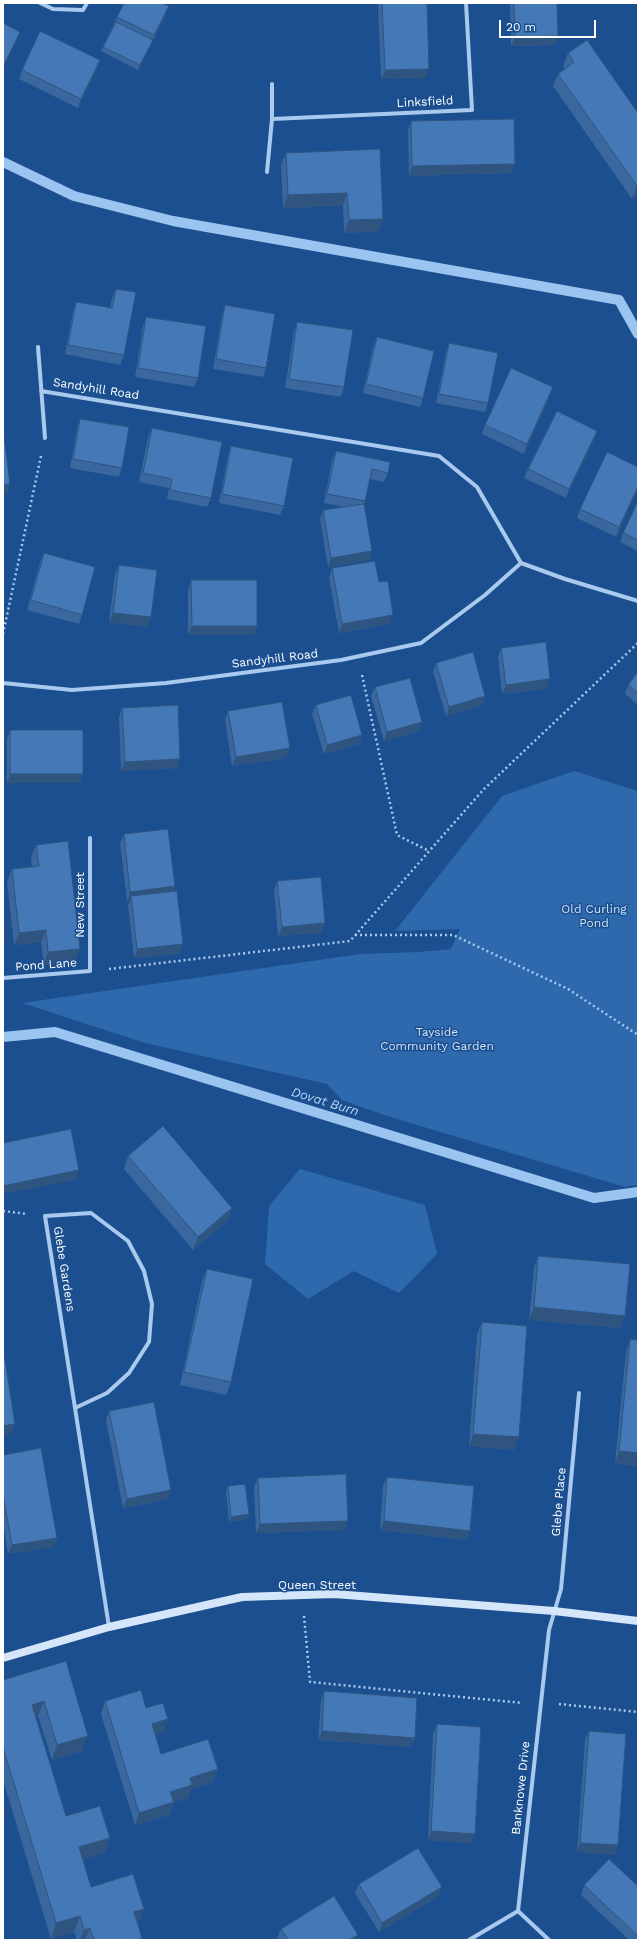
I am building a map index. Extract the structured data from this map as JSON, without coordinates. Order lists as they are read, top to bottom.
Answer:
{
  "streets": {
    "main road": ["Queen Street"],
    "street": [
      "Linksfield",
      "Sandyhill Road",
      "New Street",
      "Pond Lane",
      "Glebe Gardens",
      "Glebe Place",
      "Banknowe Drive"
    ]
  },
  "crossings": [
    ["New Street", "Pond Lane"],
    ["Glebe Gardens", "Queen Street"],
    ["Glebe Place", "Queen Street"],
    ["Glebe Place", "Banknowe Drive"],
    ["Queen Street", "Banknowe Drive"]
  ],
  "water": ["Dovat Burn"],
  "parks": ["Old Curling Pond", "Tayside Community Garden"],
  "scale_bar": "20 m"
}
